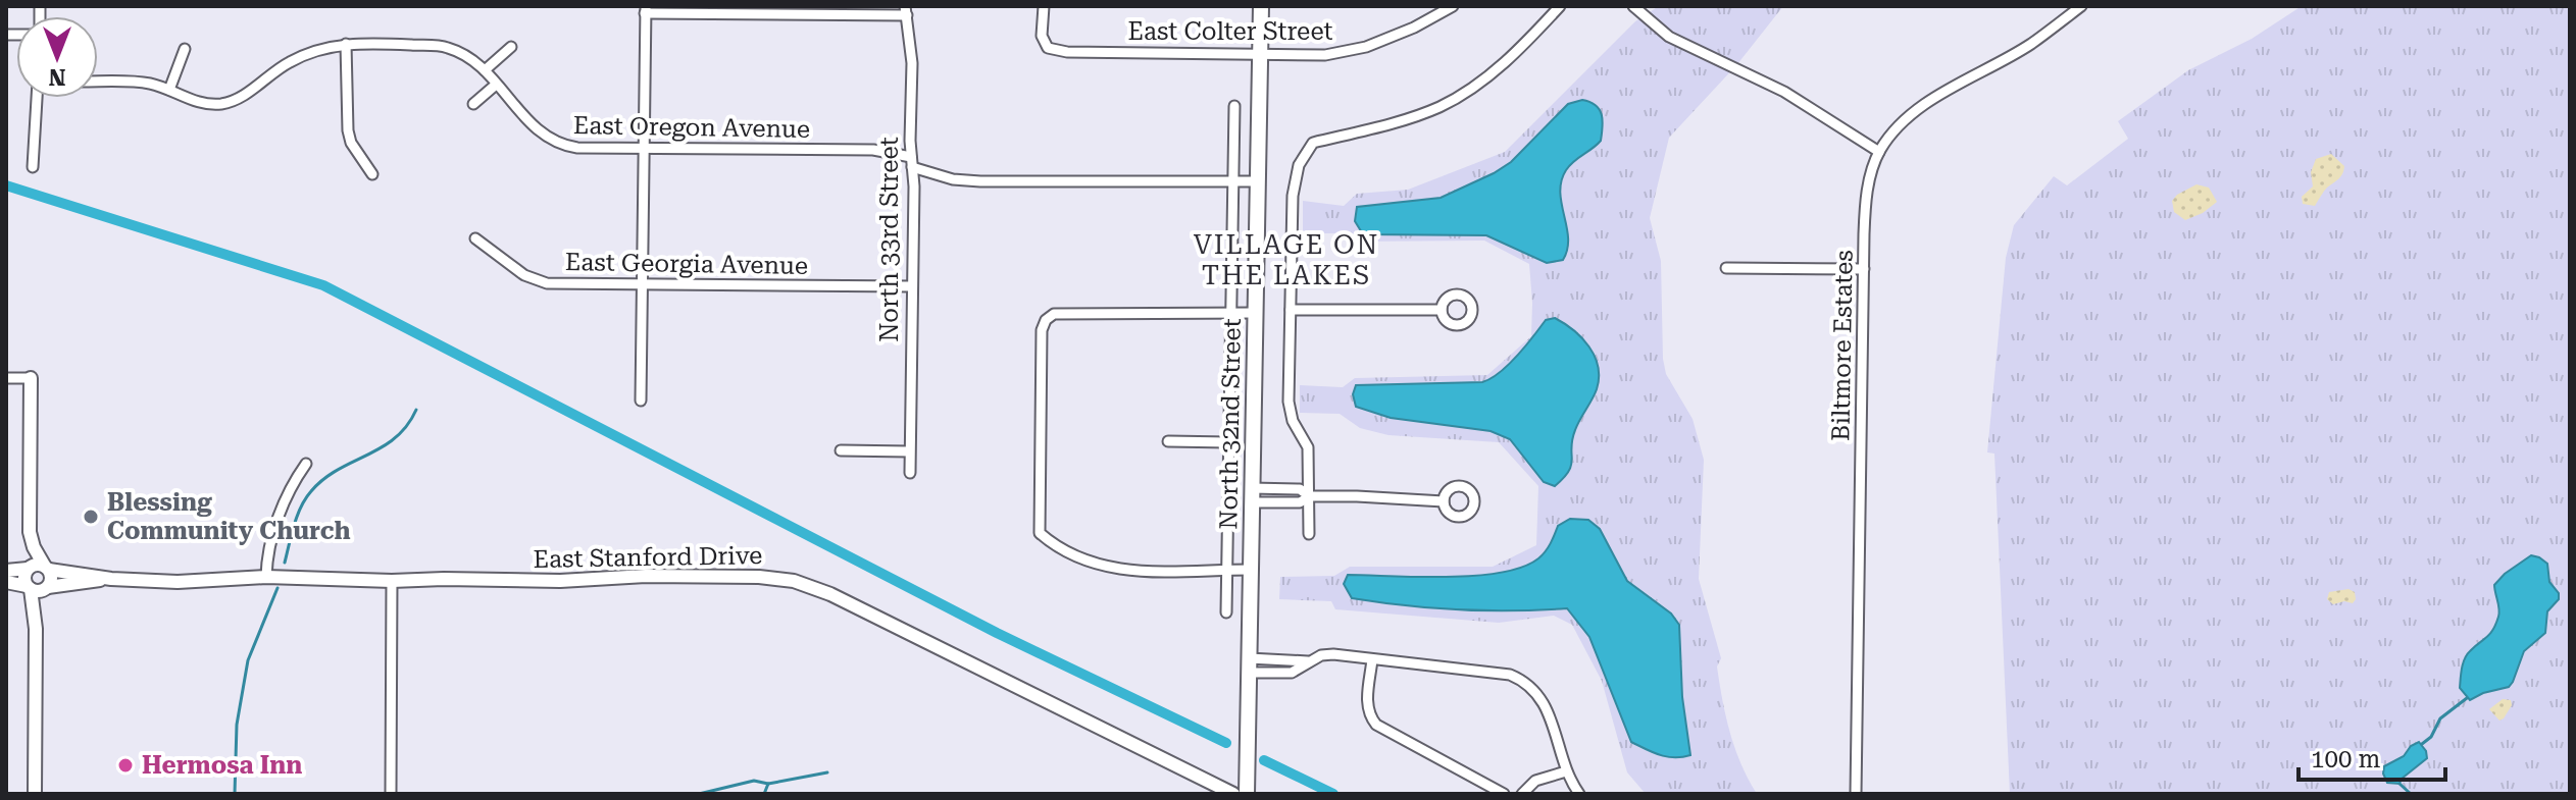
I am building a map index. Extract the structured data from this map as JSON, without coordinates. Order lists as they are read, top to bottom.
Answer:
{
  "streets": {
    "main road": ["North 32nd Street"],
    "street": [
      "East Colter Street",
      "East Oregon Avenue",
      "North 33rd Street",
      "East Georgia Avenue",
      "Biltmore Estates",
      "East Stanford Drive"
    ]
  },
  "crossings": [
    ["East Colter Street", "North 32nd Street"],
    ["East Oregon Avenue", "North 33rd Street"],
    ["East Oregon Avenue", "North 32nd Street"],
    ["North 33rd Street", "East Georgia Avenue"]
  ],
  "districts": ["VILLAGE ON THE LAKES"],
  "places": ["Blessing Community Church", "Hermosa Inn"],
  "scale_bar": "100 m",
  "north": "bottom"
}
